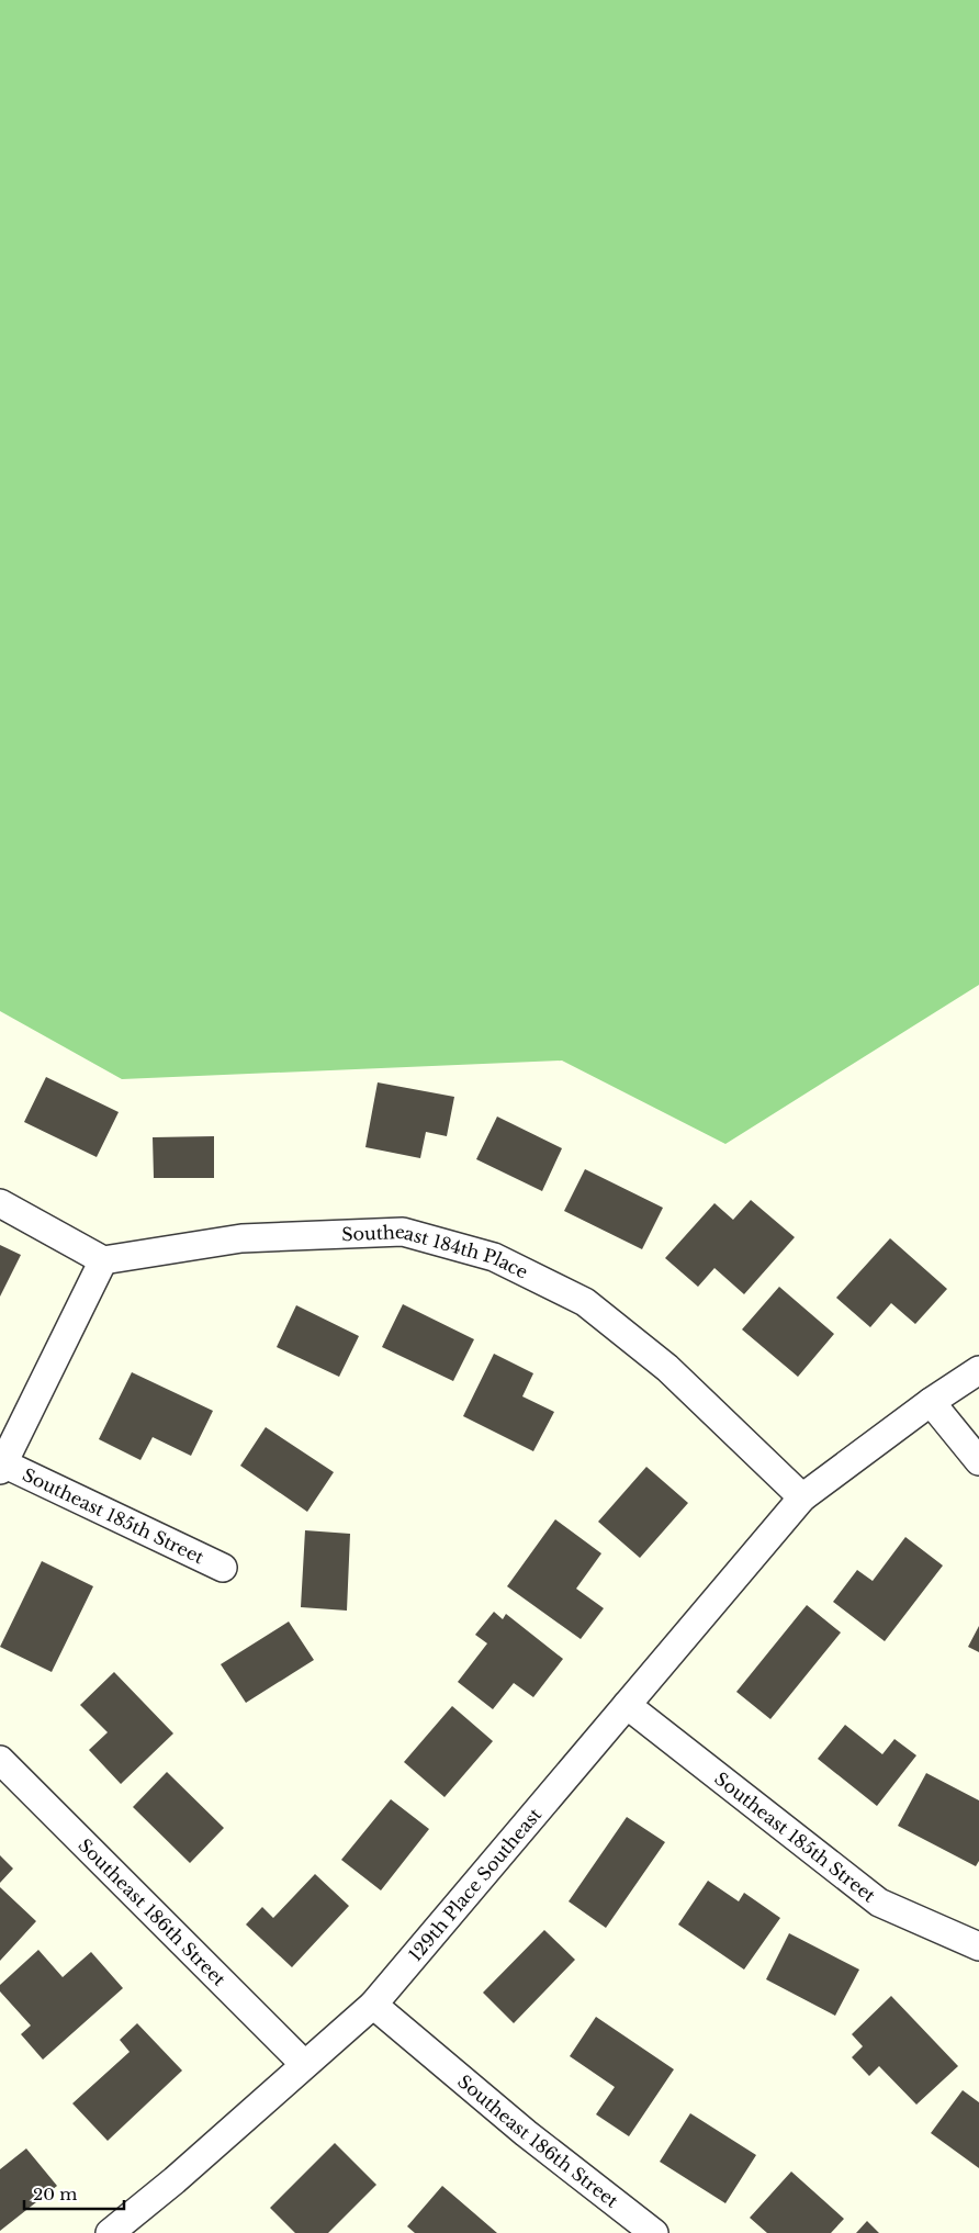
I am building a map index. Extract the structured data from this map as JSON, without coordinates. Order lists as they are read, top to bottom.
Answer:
{
  "streets": {
    "street": [
      "Southeast 184th Place",
      "Southeast 185th Street",
      "129th Place Southeast",
      "Southeast 186th Street"
    ]
  },
  "crossings": [
    ["Southeast 184th Place", "129th Place Southeast"],
    ["Southeast 185th Street", "129th Place Southeast"],
    ["129th Place Southeast", "Southeast 186th Street"]
  ],
  "scale_bar": "20 m"
}
